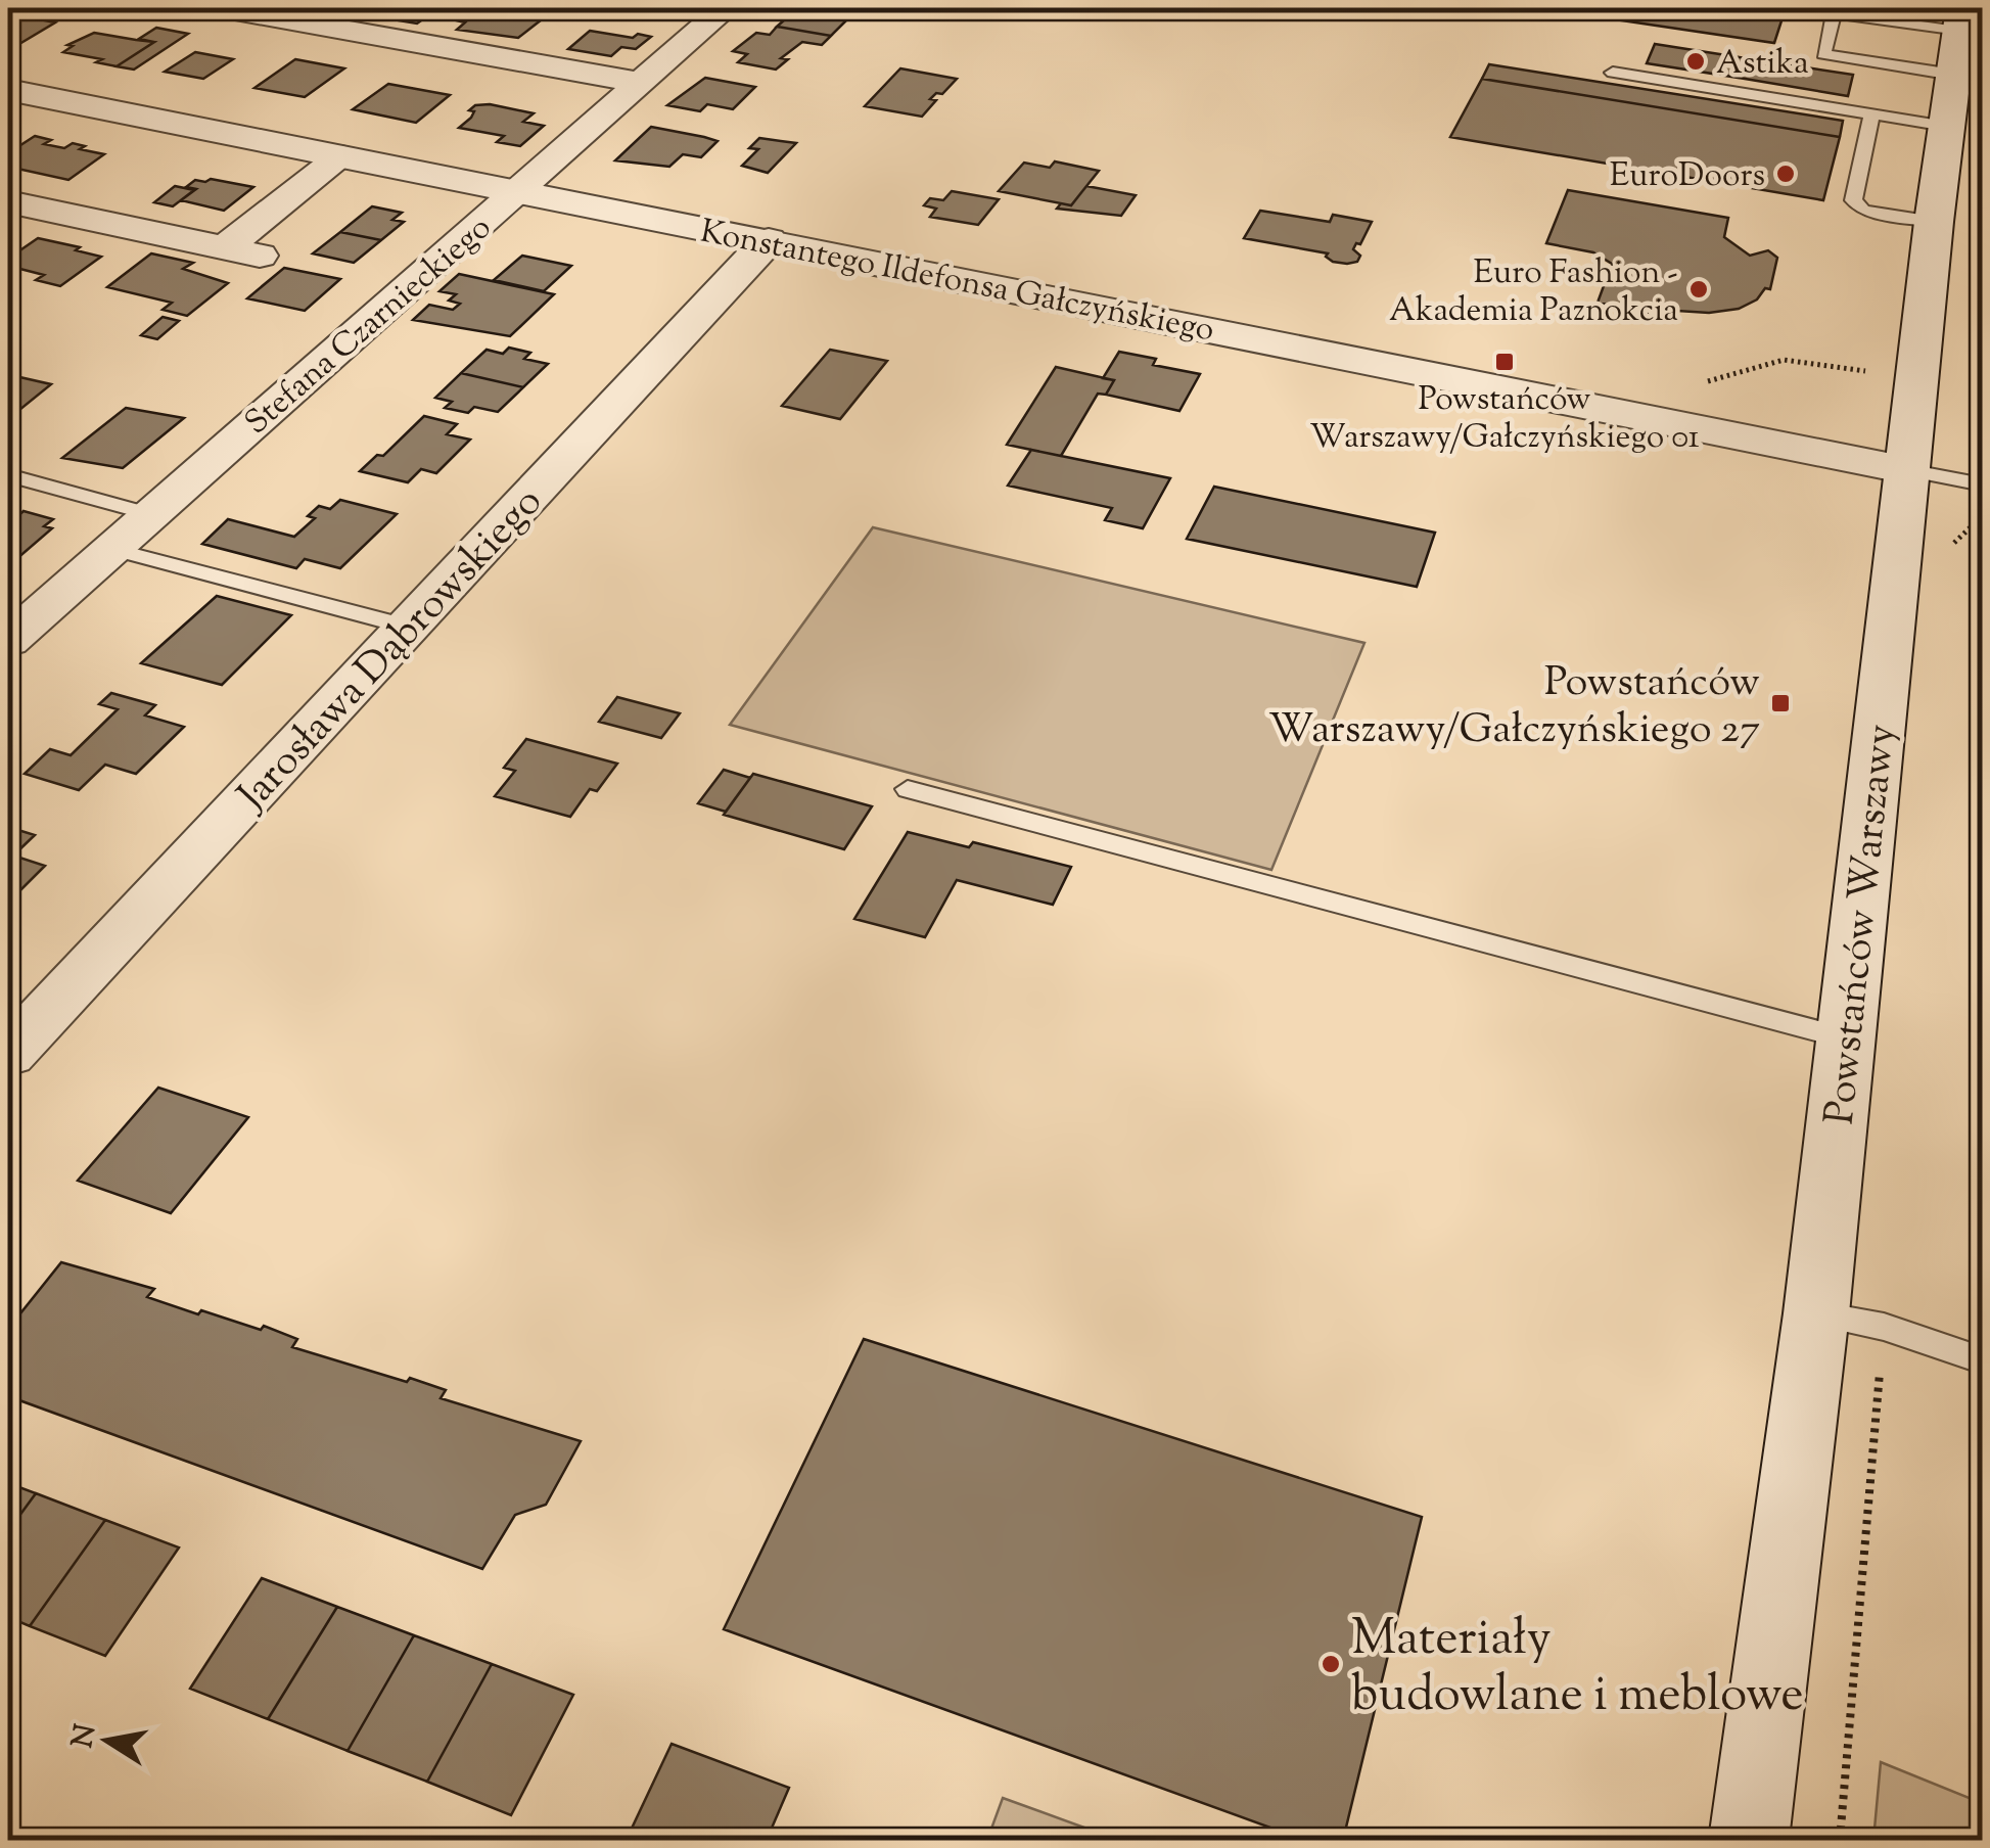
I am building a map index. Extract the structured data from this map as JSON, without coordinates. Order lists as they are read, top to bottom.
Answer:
{
  "streets": {
    "main road": ["Konstantego Ildefonsa Gałczyńskiego", "Powstańców Warszawy"],
    "street": ["Stefana Czarnieckiego", "Jarosława Dąbrowskiego"]
  },
  "crossings": [
    ["Konstantego Ildefonsa Gałczyńskiego", "Stefana Czarnieckiego"],
    ["Konstantego Ildefonsa Gałczyńskiego", "Jarosława Dąbrowskiego"],
    ["Konstantego Ildefonsa Gałczyńskiego", "Powstańców Warszawy"]
  ],
  "places": {
    "other": [
      "Astika",
      "EuroDoors",
      "Euro Fashion - Akademia Paznokcia",
      "Materiały budowlane i meblowe"
    ],
    "transit": ["Powstańców Warszawy/Gałczyńskiego 01", "Powstańców Warszawy/Gałczyńskiego 27"]
  },
  "north": "left"
}
